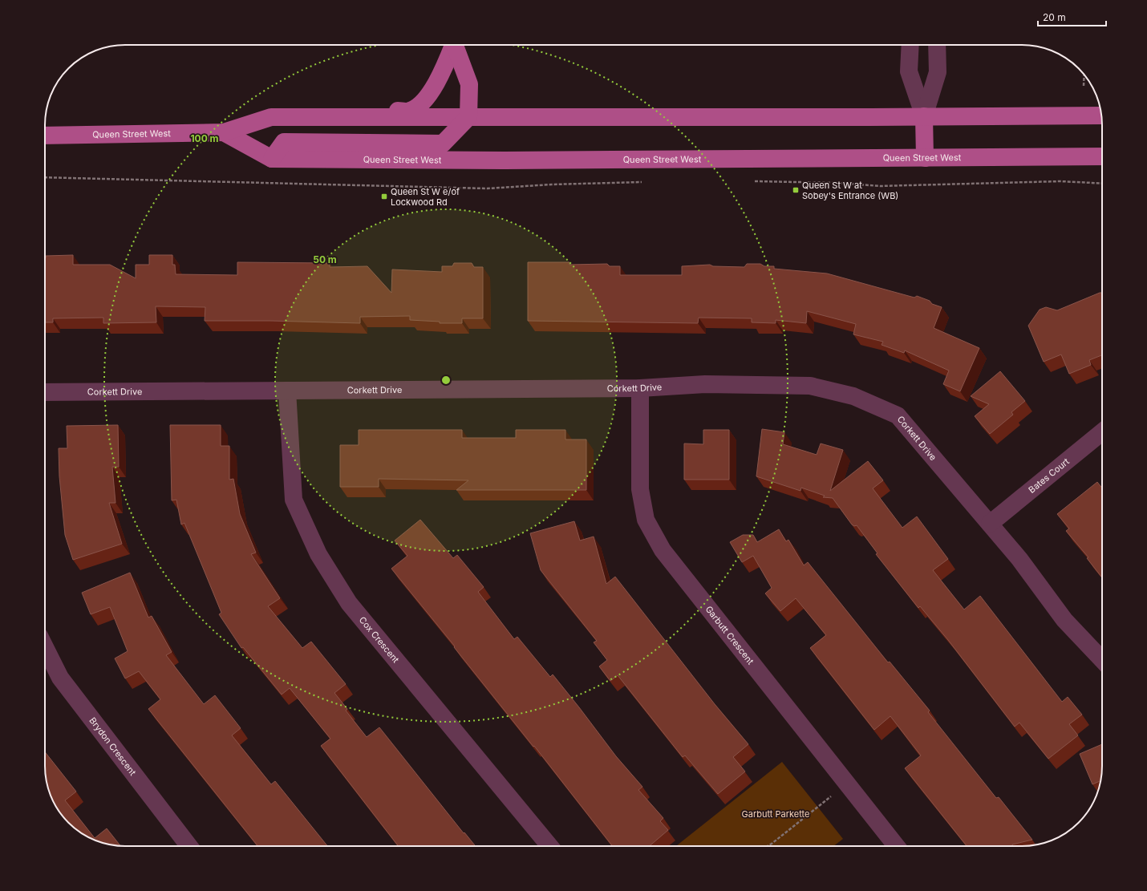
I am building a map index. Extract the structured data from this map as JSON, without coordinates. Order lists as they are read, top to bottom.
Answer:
{
  "streets": {
    "main road": ["Queen Street West"],
    "street": [
      "Corkett Drive",
      "Bates Court",
      "Garbutt Crescent",
      "Cox Crescent",
      "Brydon Crescent"
    ]
  },
  "crossings": [
    ["Corkett Drive", "Bates Court"],
    ["Corkett Drive", "Garbutt Crescent"],
    ["Corkett Drive", "Cox Crescent"]
  ],
  "parks": ["Garbutt Parkette"],
  "places": {
    "transit": ["Queen St W at Sobey's Entrance (WB)", "Queen St W e/of Lockwood Rd"]
  },
  "scale_bar": "20 m",
  "rings": ["100 m", "50 m"]
}
